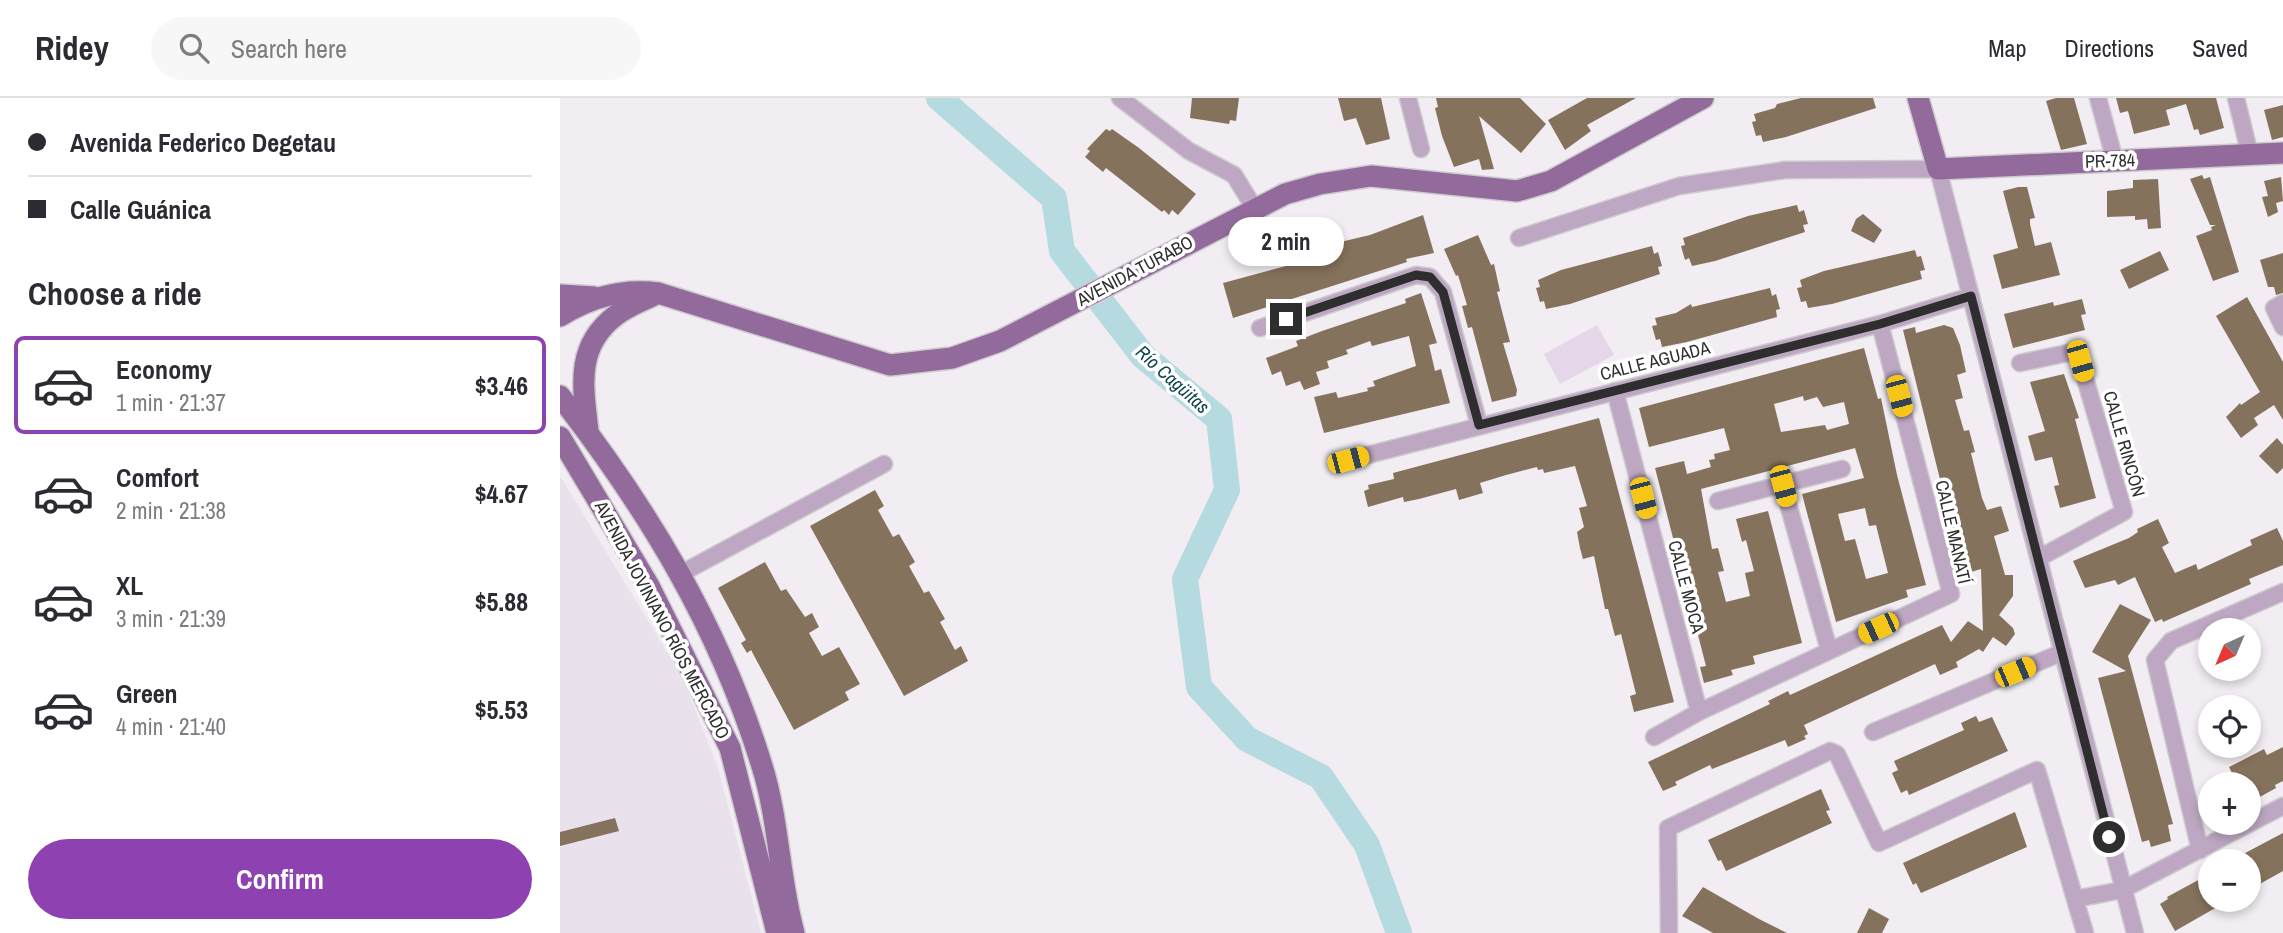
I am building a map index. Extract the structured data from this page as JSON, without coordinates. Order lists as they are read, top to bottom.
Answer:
{
  "streets": {
    "main road": ["PR-784", "AVENIDA TURABO", "AVENIDA JOVINIANO RÍOS MERCADO"],
    "street": [
      "CALLE AGUADA",
      "CALLE RINCÓN",
      "CALLE MANATÍ",
      "CALLE MOCA"
    ]
  },
  "crossings": [
    ["CALLE AGUADA", "CALLE MANATÍ"],
    ["CALLE AGUADA", "CALLE MOCA"],
    ["CALLE MANATÍ", "CALLE MOCA"]
  ],
  "water": ["Río Cagüitas"],
  "north": "bottom left",
  "page": {
    "header": "Ridey",
    "search": "Search here",
    "nav": ["Map", "Directions", "Saved"],
    "banner": ["Avenida Federico Degetau", "Calle Guánica"],
    "bubble": "2 min",
    "heading": "Choose a ride",
    "list": [
      {
        "name": "Economy",
        "note": "1 min · 21:37",
        "value": "$3.46"
      },
      {
        "name": "Comfort",
        "note": "2 min · 21:38",
        "value": "$4.67"
      },
      {
        "name": "XL",
        "note": "3 min · 21:39",
        "value": "$5.88"
      },
      {
        "name": "Green",
        "note": "4 min · 21:40",
        "value": "$5.53"
      }
    ],
    "map_buttons": ["+", "−"],
    "buttons": "Confirm"
  }
}
